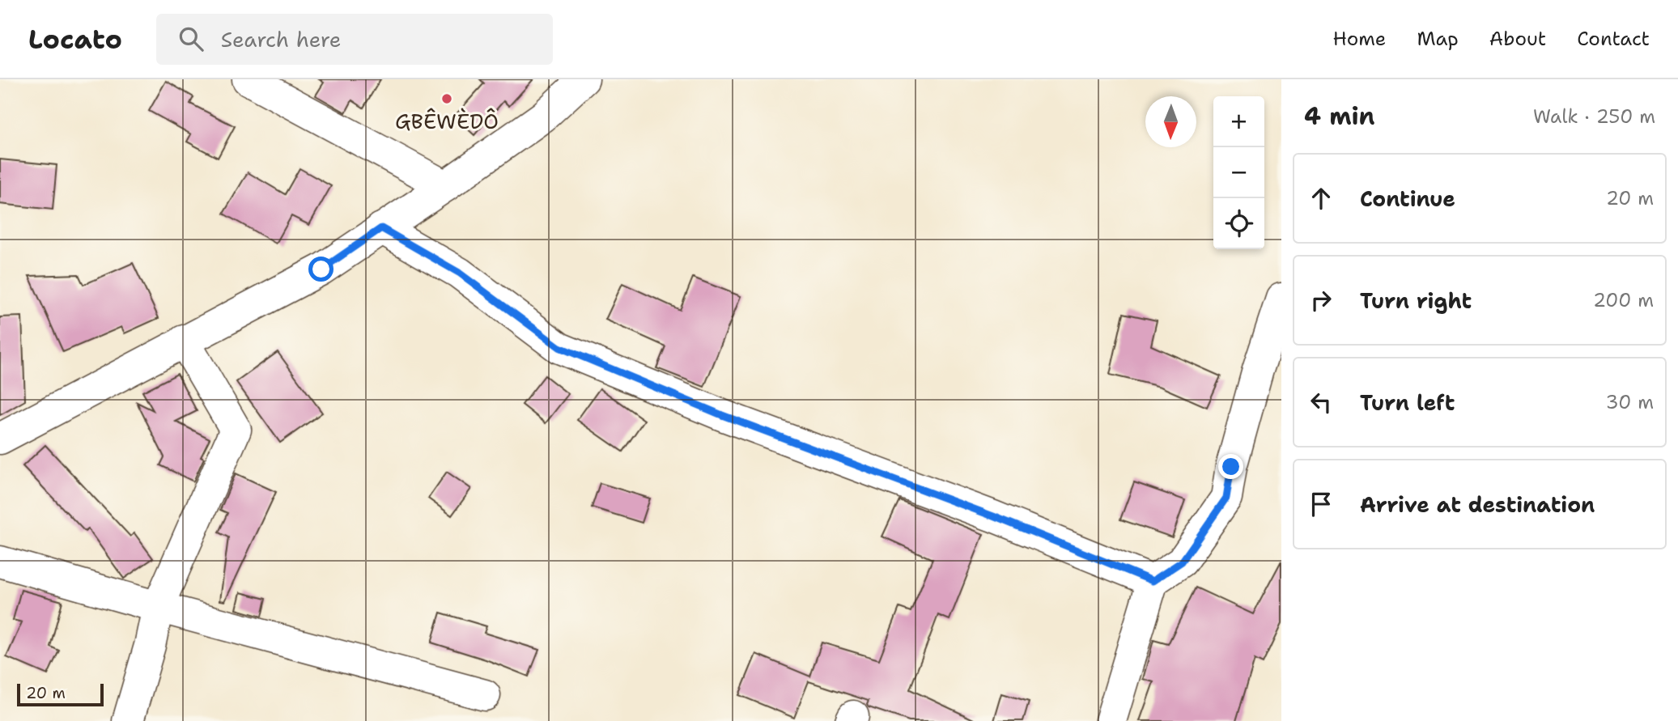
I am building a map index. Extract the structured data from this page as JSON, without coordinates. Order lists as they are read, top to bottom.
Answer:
{
  "places": ["GBÊWÈDÔ"],
  "scale_bar": "20 m",
  "north": "bottom",
  "page": {
    "header": "Locato",
    "search": "Search here",
    "nav": [
      "Home",
      "Map",
      "About",
      "Contact"
    ],
    "heading": ["4 min", "Walk · 250 m"],
    "map_buttons": ["+", "−"],
    "list": [
      ["Continue", "20 m"],
      ["Turn right", "200 m"],
      ["Turn left", "30 m"],
      "Arrive at destination"
    ],
    "scale": "20 m"
  }
}
